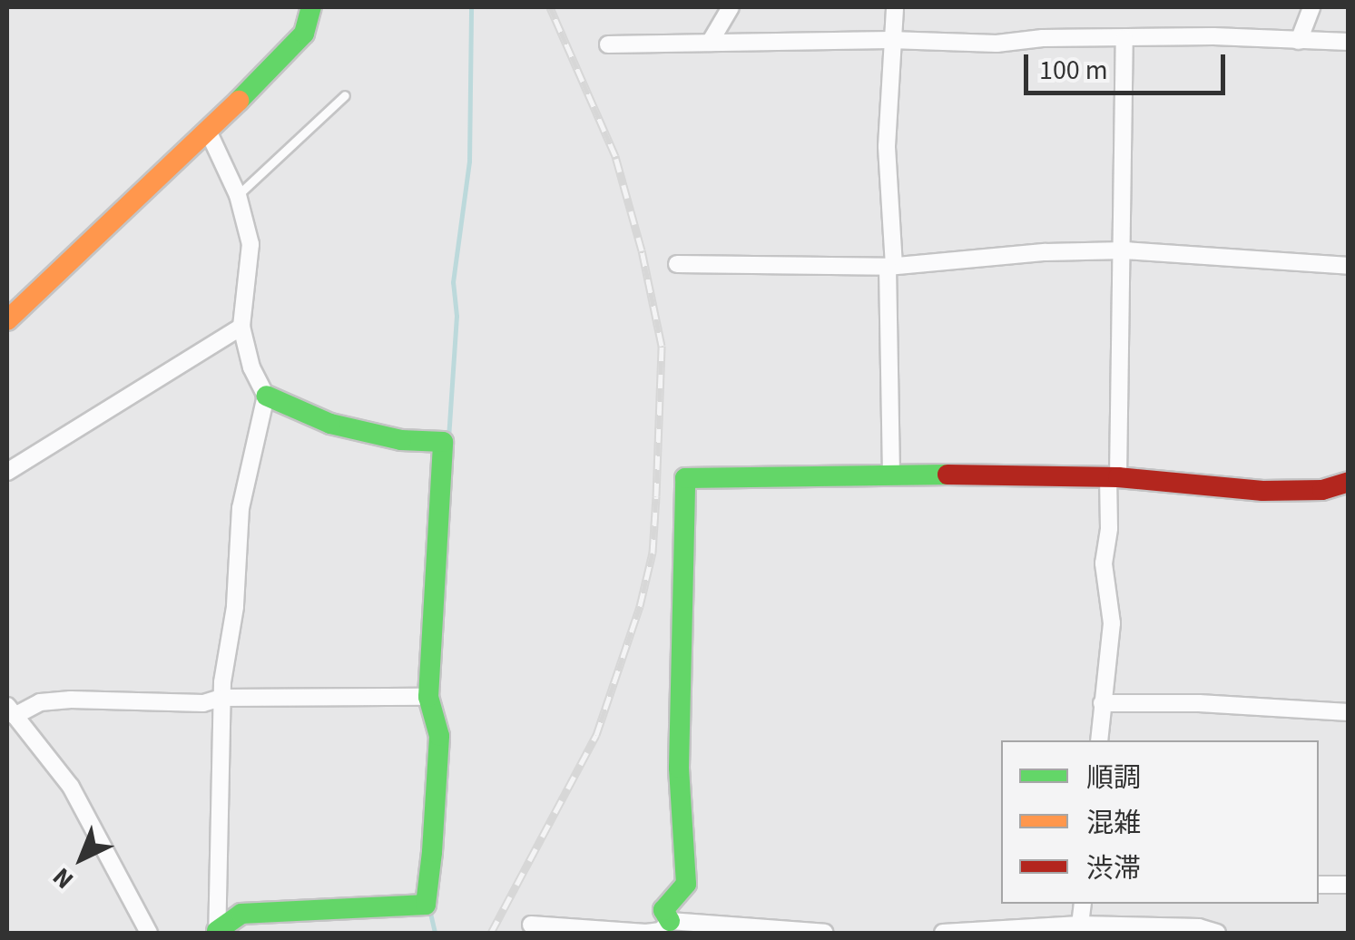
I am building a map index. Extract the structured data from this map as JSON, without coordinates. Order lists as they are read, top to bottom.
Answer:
{
  "legend": ["順調", "混雑", "渋滞"],
  "scale_bar": "100 m",
  "north": "bottom left"
}
